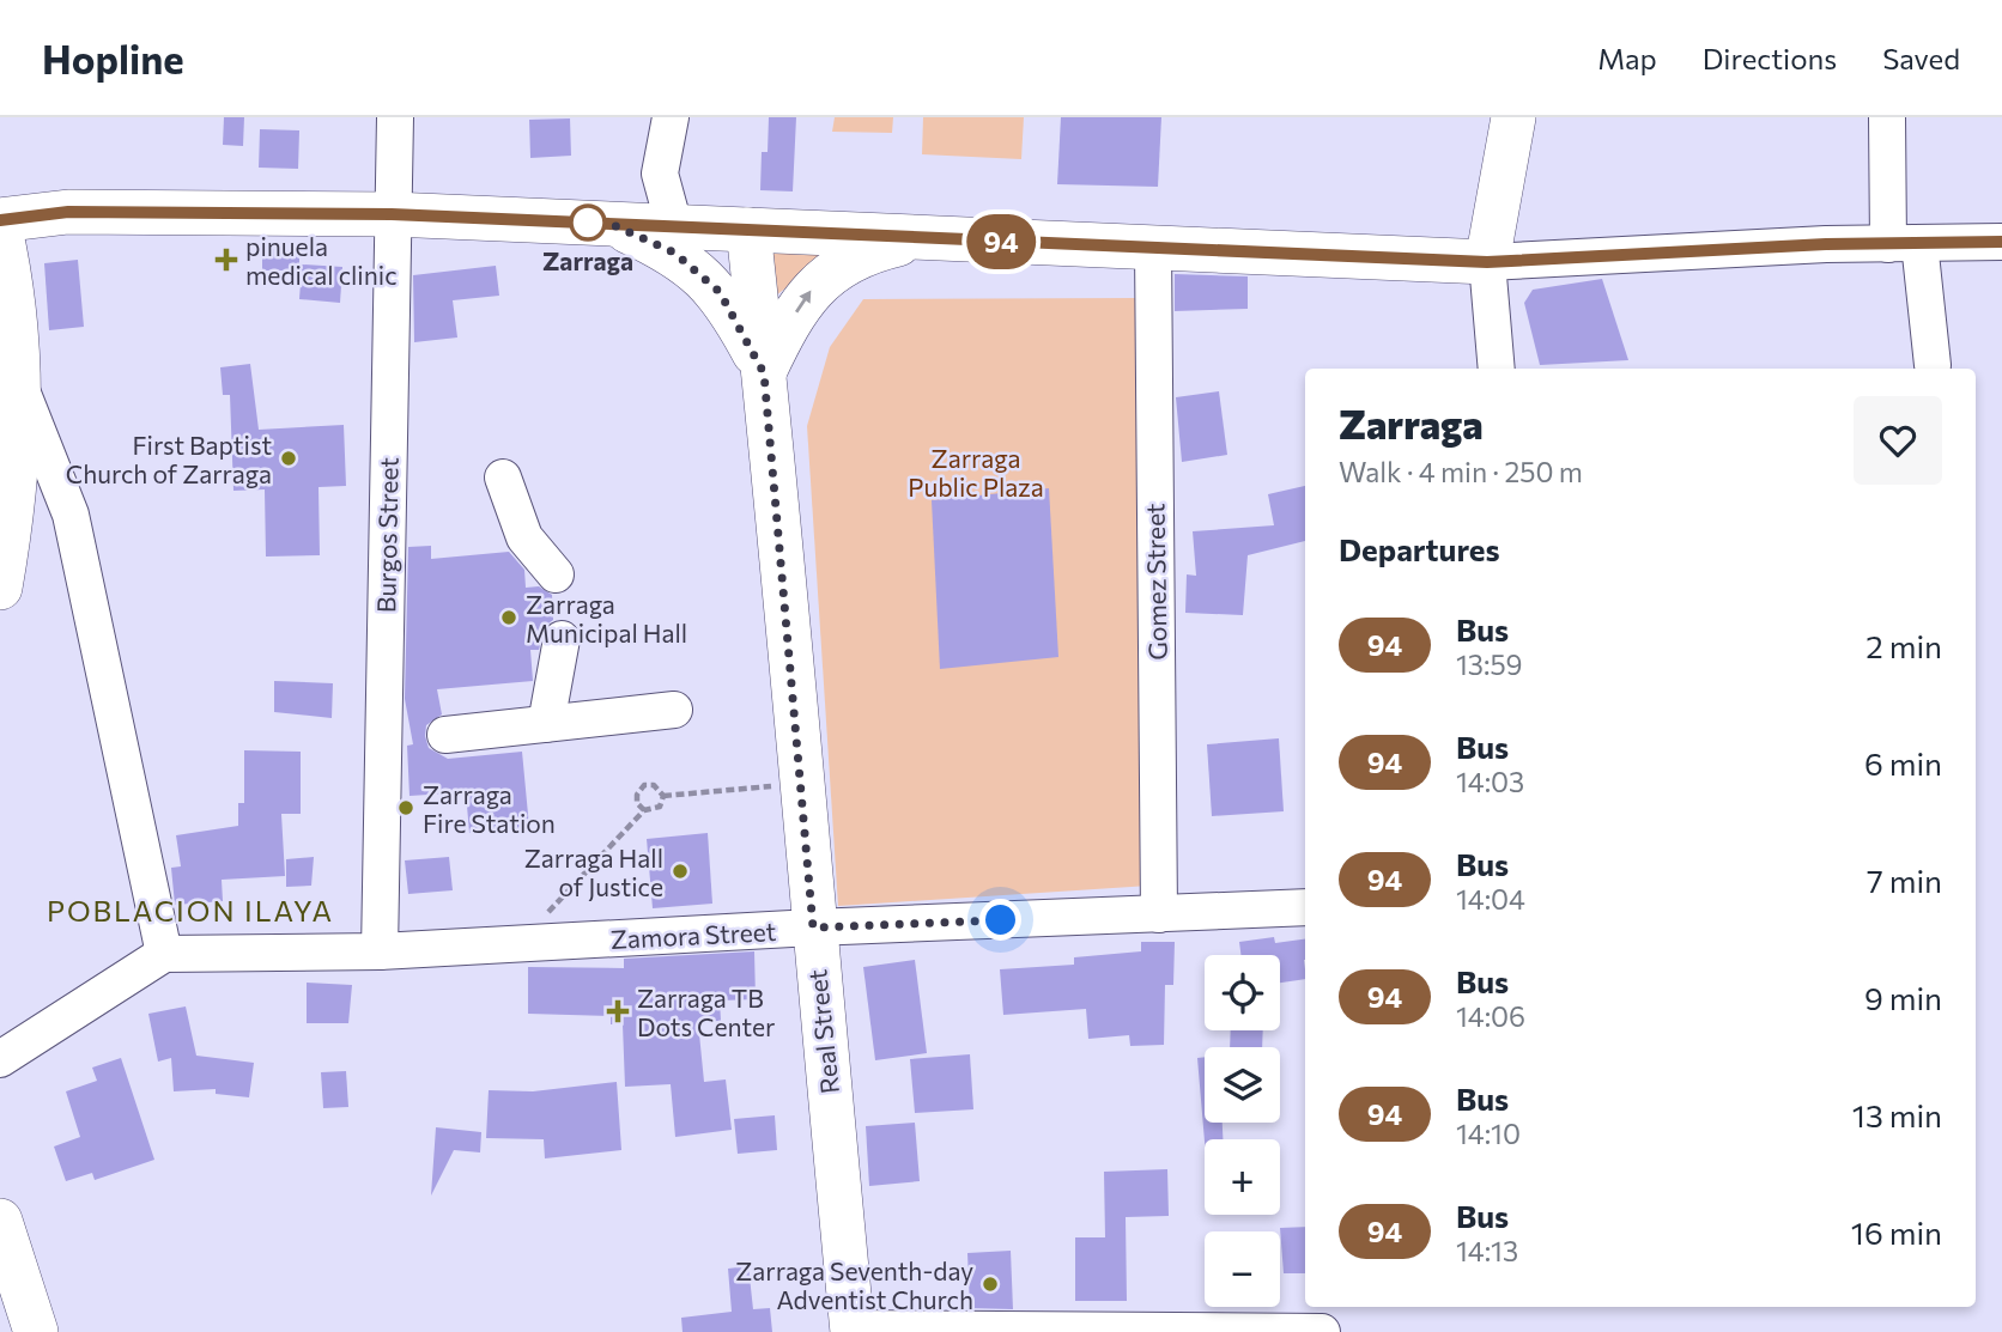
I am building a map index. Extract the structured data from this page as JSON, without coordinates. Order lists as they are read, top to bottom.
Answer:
{
  "streets": {
    "main road": ["Real Street"],
    "street": ["Burgos Street", "Gomez Street", "Zamora Street"]
  },
  "crossings": [
    ["Burgos Street", "Zamora Street"],
    ["Gomez Street", "Zamora Street"],
    ["Zamora Street", "Real Street"]
  ],
  "districts": ["POBLACION ILAYA"],
  "parks": ["Zarraga Public Plaza"],
  "places": {
    "other": [
      "Zarraga",
      "First Baptist Church of Zarraga",
      "Zarraga Municipal Hall",
      "Zarraga Fire Station",
      "Zarraga Hall of Justice",
      "Zarraga Seventh-day Adventist Church"
    ],
    "health": ["pinuela medical clinic", "Zarraga TB Dots Center"]
  },
  "lines": ["bus line 94"],
  "page": {
    "header": "Hopline",
    "nav": ["Map", "Directions", "Saved"],
    "on_map": "94",
    "heading": [
      ["Zarraga", "Walk · 4 min · 250 m"],
      "Departures"
    ],
    "list": [
      {
        "mark": "94",
        "name": "Bus",
        "note": "13:59",
        "value": "2 min"
      },
      {
        "mark": "94",
        "name": "Bus",
        "note": "14:03",
        "value": "6 min"
      },
      {
        "mark": "94",
        "name": "Bus",
        "note": "14:04",
        "value": "7 min"
      },
      {
        "mark": "94",
        "name": "Bus",
        "note": "14:06",
        "value": "9 min"
      },
      {
        "mark": "94",
        "name": "Bus",
        "note": "14:10",
        "value": "13 min"
      },
      {
        "mark": "94",
        "name": "Bus",
        "note": "14:13",
        "value": "16 min"
      }
    ],
    "map_buttons": ["+", "−"]
  }
}
